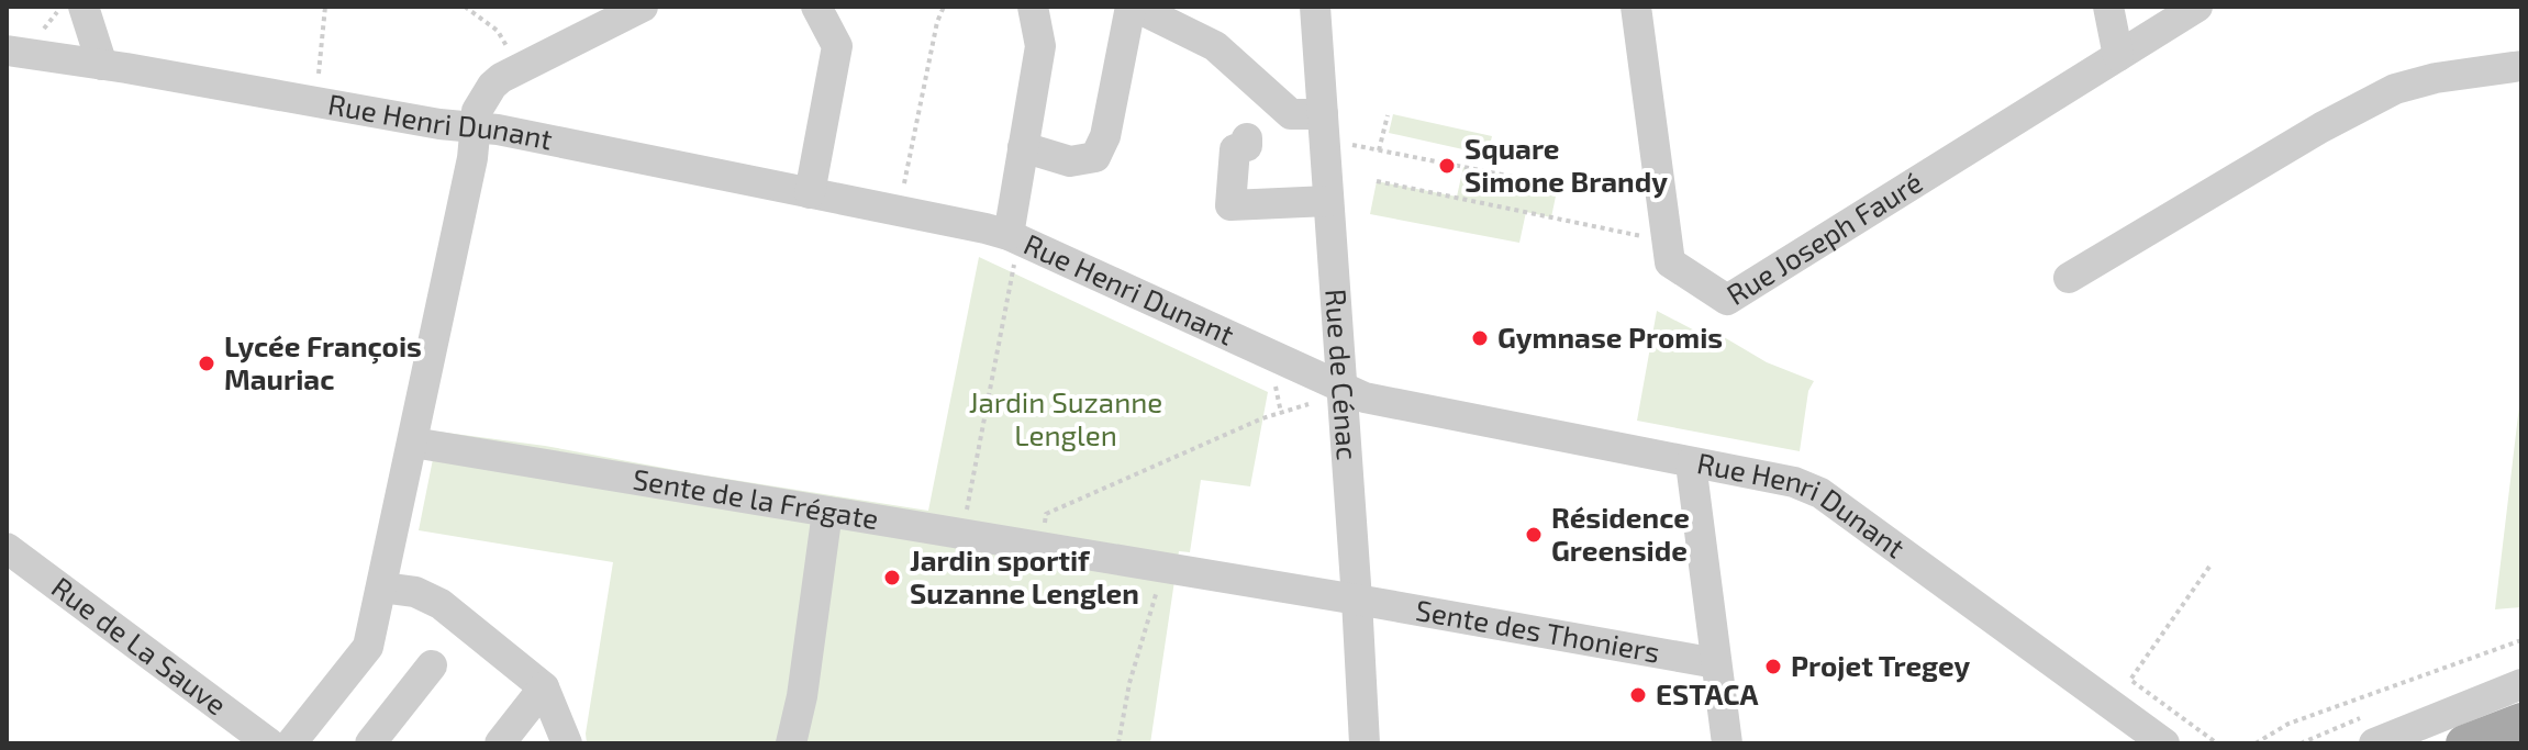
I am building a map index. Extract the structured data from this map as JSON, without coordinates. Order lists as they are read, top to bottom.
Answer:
{
  "streets": {
    "street": [
      "Rue Henri Dunant",
      "Rue Joseph Fauré",
      "Rue de Cénac",
      "Sente de la Frégate",
      "Sente des Thoniers",
      "Rue de La Sauve"
    ]
  },
  "crossings": [
    ["Rue Henri Dunant", "Rue de Cénac"],
    ["Rue de Cénac", "Sente de la Frégate"],
    ["Rue de Cénac", "Sente des Thoniers"],
    ["Sente de la Frégate", "Sente des Thoniers"]
  ],
  "parks": ["Jardin Suzanne Lenglen"],
  "places": [
    "Square Simone Brandy",
    "Gymnase Promis",
    "Lycée François Mauriac",
    "Résidence Greenside",
    "Jardin sportif Suzanne Lenglen",
    "Projet Tregey",
    "ESTACA"
  ]
}
